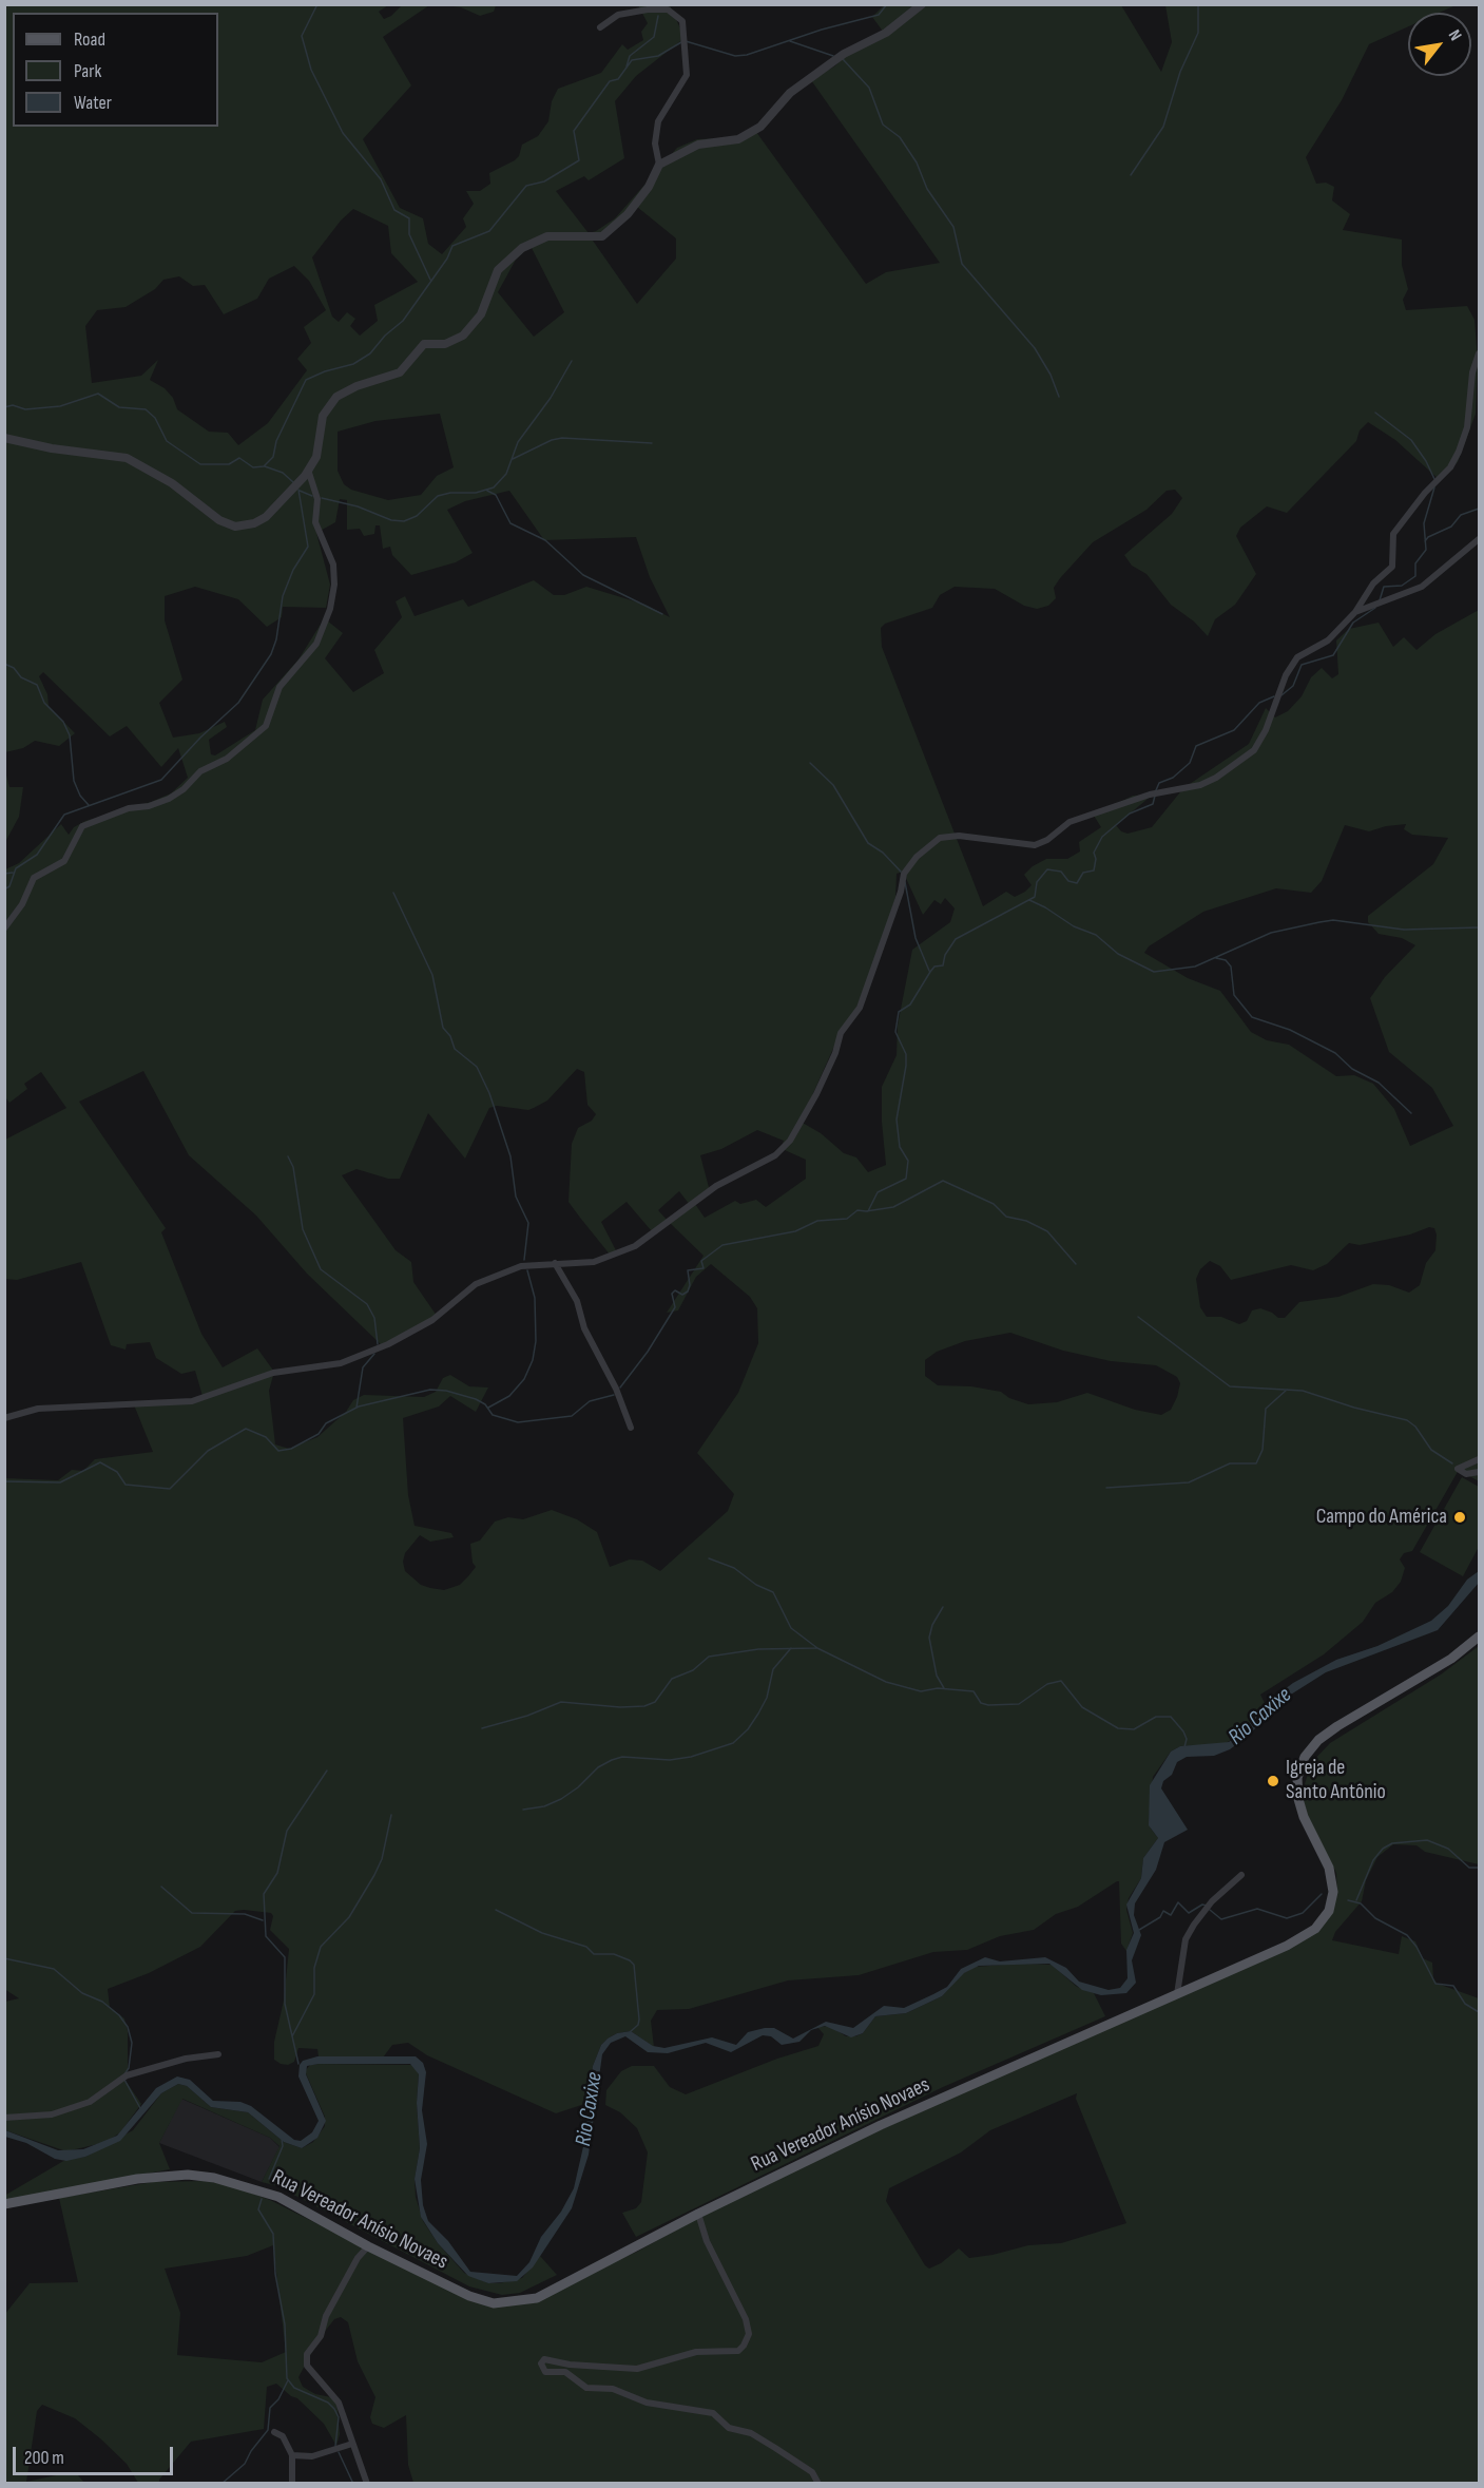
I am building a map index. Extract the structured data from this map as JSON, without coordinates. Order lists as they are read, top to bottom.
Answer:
{
  "streets": {
    "main road": ["Rua Vereador Anísio Novaes"]
  },
  "water": ["Rio Caxixe"],
  "places": ["Campo do América", "Igreja de Santo Antônio"],
  "legend": ["Road", "Park", "Water"],
  "scale_bar": "200 m",
  "north": "top right"
}
